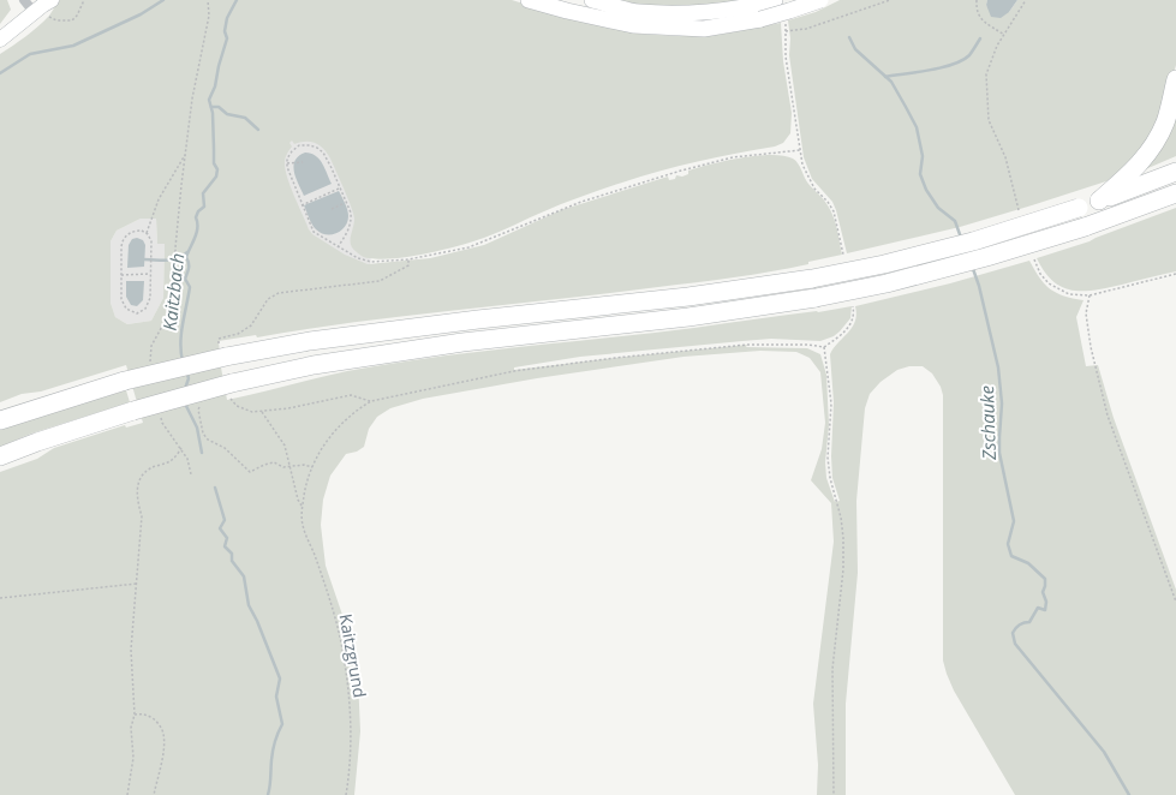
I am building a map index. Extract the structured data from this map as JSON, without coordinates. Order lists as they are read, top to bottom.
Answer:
{
  "streets": {
    "path": ["Kaitzgrund"]
  },
  "water": ["Kaitzbach", "Zschauke"]
}
